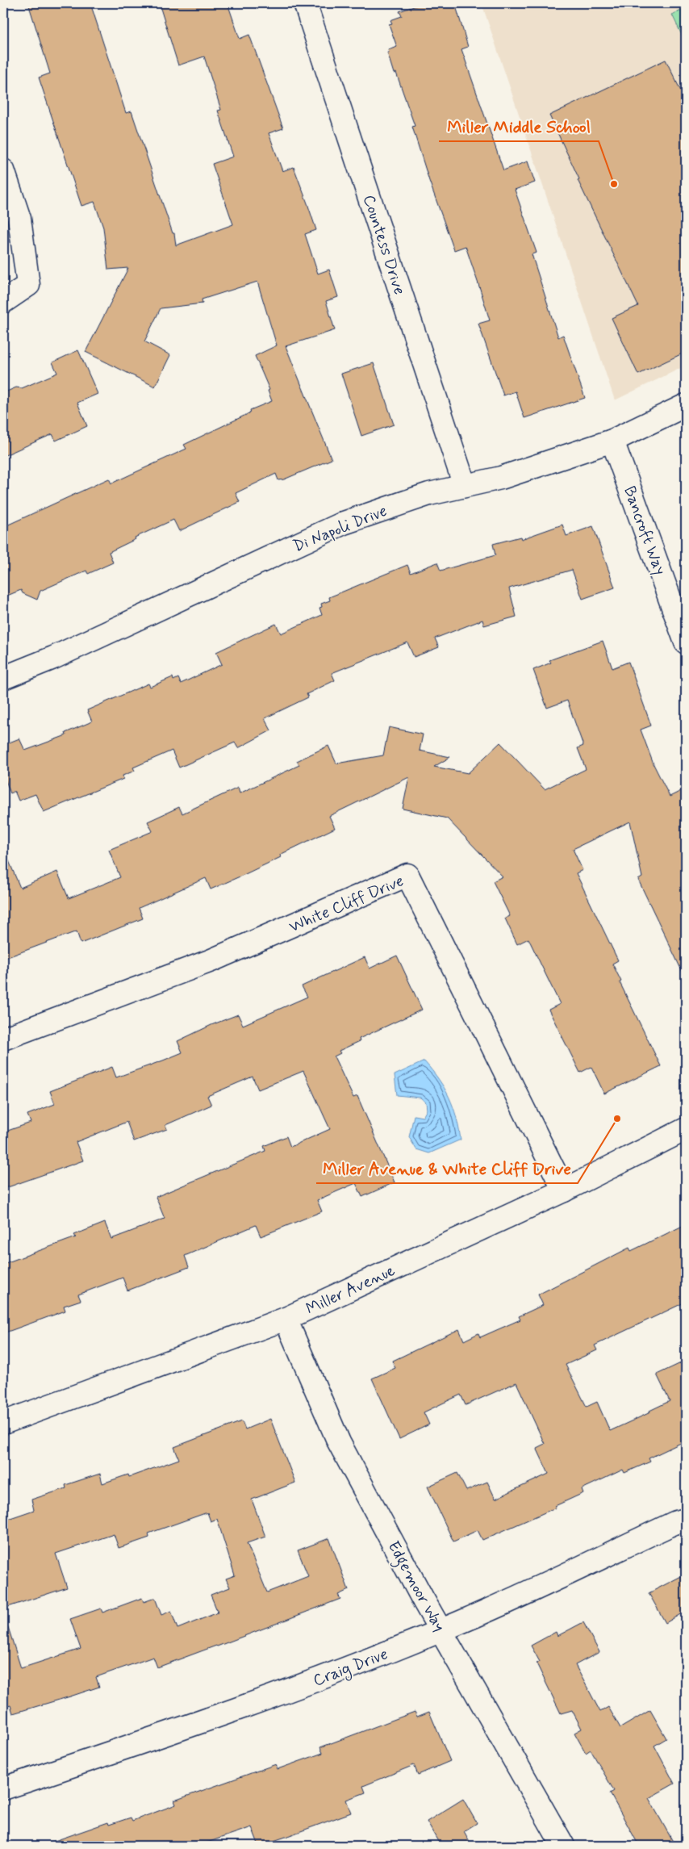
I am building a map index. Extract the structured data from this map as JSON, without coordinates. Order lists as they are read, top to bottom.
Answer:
{
  "streets": {
    "street": [
      "Countess Drive",
      "Di Napoli Drive",
      "Bancroft Way",
      "White Cliff Drive",
      "Miller Avenue",
      "Edgemoor Way",
      "Craig Drive"
    ]
  },
  "crossings": [
    ["Countess Drive", "Di Napoli Drive"],
    ["Di Napoli Drive", "Bancroft Way"],
    ["White Cliff Drive", "Miller Avenue"],
    ["Miller Avenue", "Edgemoor Way"],
    ["Edgemoor Way", "Craig Drive"]
  ],
  "places": ["Miller Middle School", "Miller Avenue & White Cliff Drive"]
}
